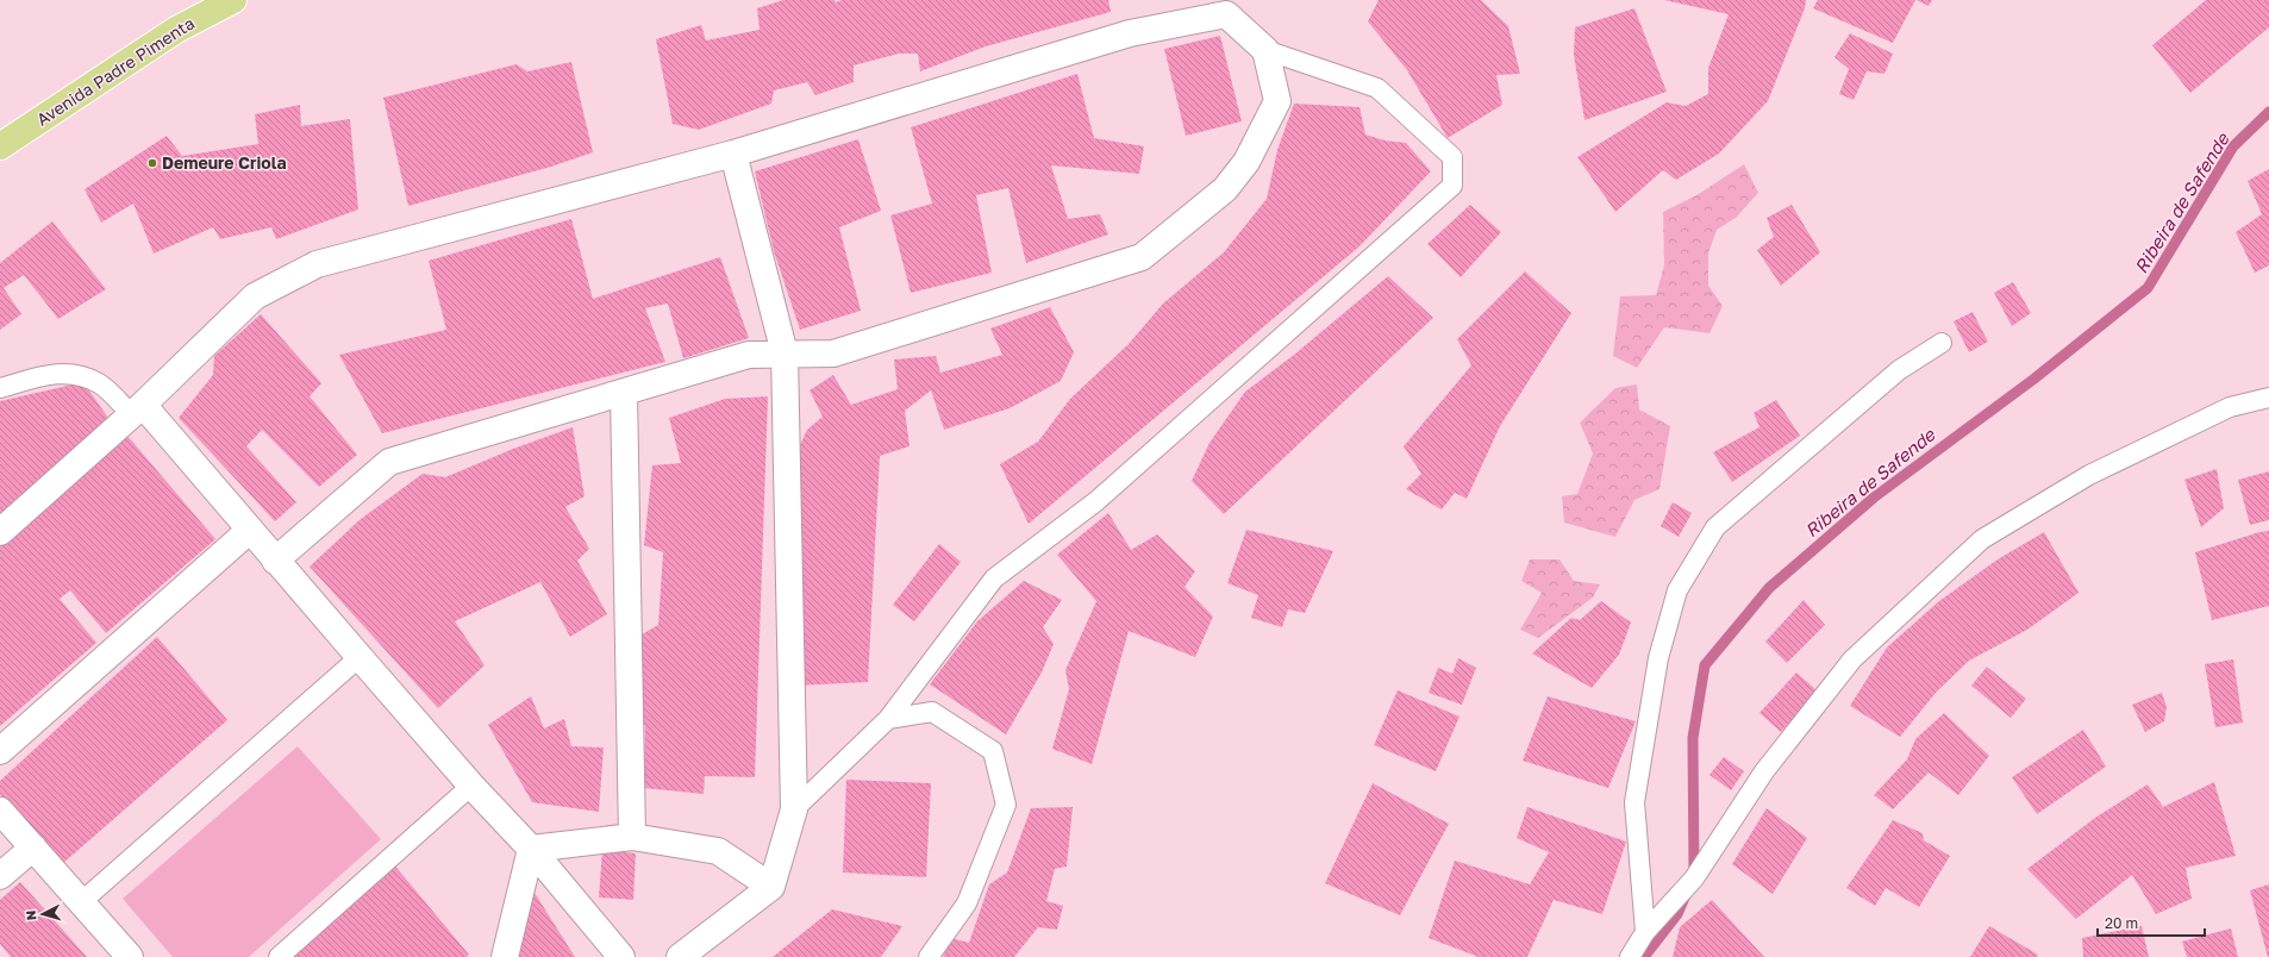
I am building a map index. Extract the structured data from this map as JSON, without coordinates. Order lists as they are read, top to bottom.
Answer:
{
  "streets": {
    "main road": ["Avenida Padre Pimenta"]
  },
  "water": ["Ribeira de Safende"],
  "places": ["Demeure Criola"],
  "scale_bar": "20 m",
  "north": "left"
}
